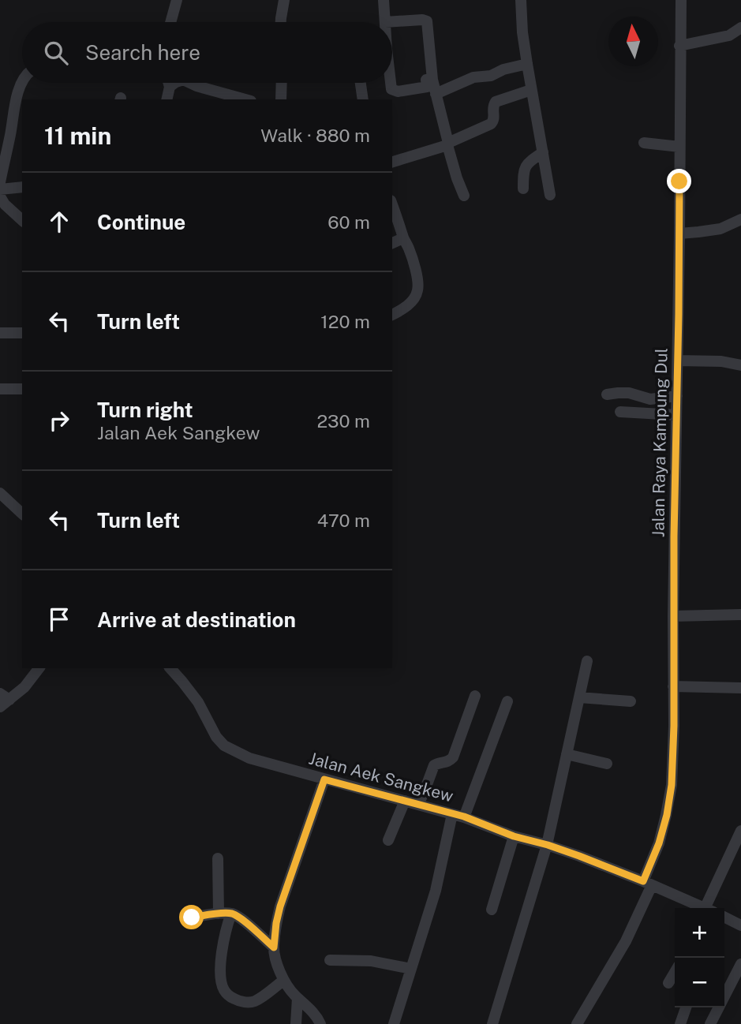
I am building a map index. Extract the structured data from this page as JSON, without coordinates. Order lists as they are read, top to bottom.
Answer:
{
  "streets": {
    "street": ["Jalan Raya Kampung Dul", "Jalan Aek Sangkew"]
  },
  "crossings": [
    ["Jalan Raya Kampung Dul", "Jalan Aek Sangkew"]
  ],
  "north": "top",
  "page": {
    "search": "Search here",
    "heading": ["11 min", "Walk · 880 m"],
    "list": [
      ["Continue", "60 m"],
      ["Turn left", "120 m"],
      ["Turn right", "Jalan Aek Sangkew", "230 m"],
      ["Turn left", "470 m"],
      "Arrive at destination"
    ],
    "map_buttons": ["+", "−"]
  }
}
